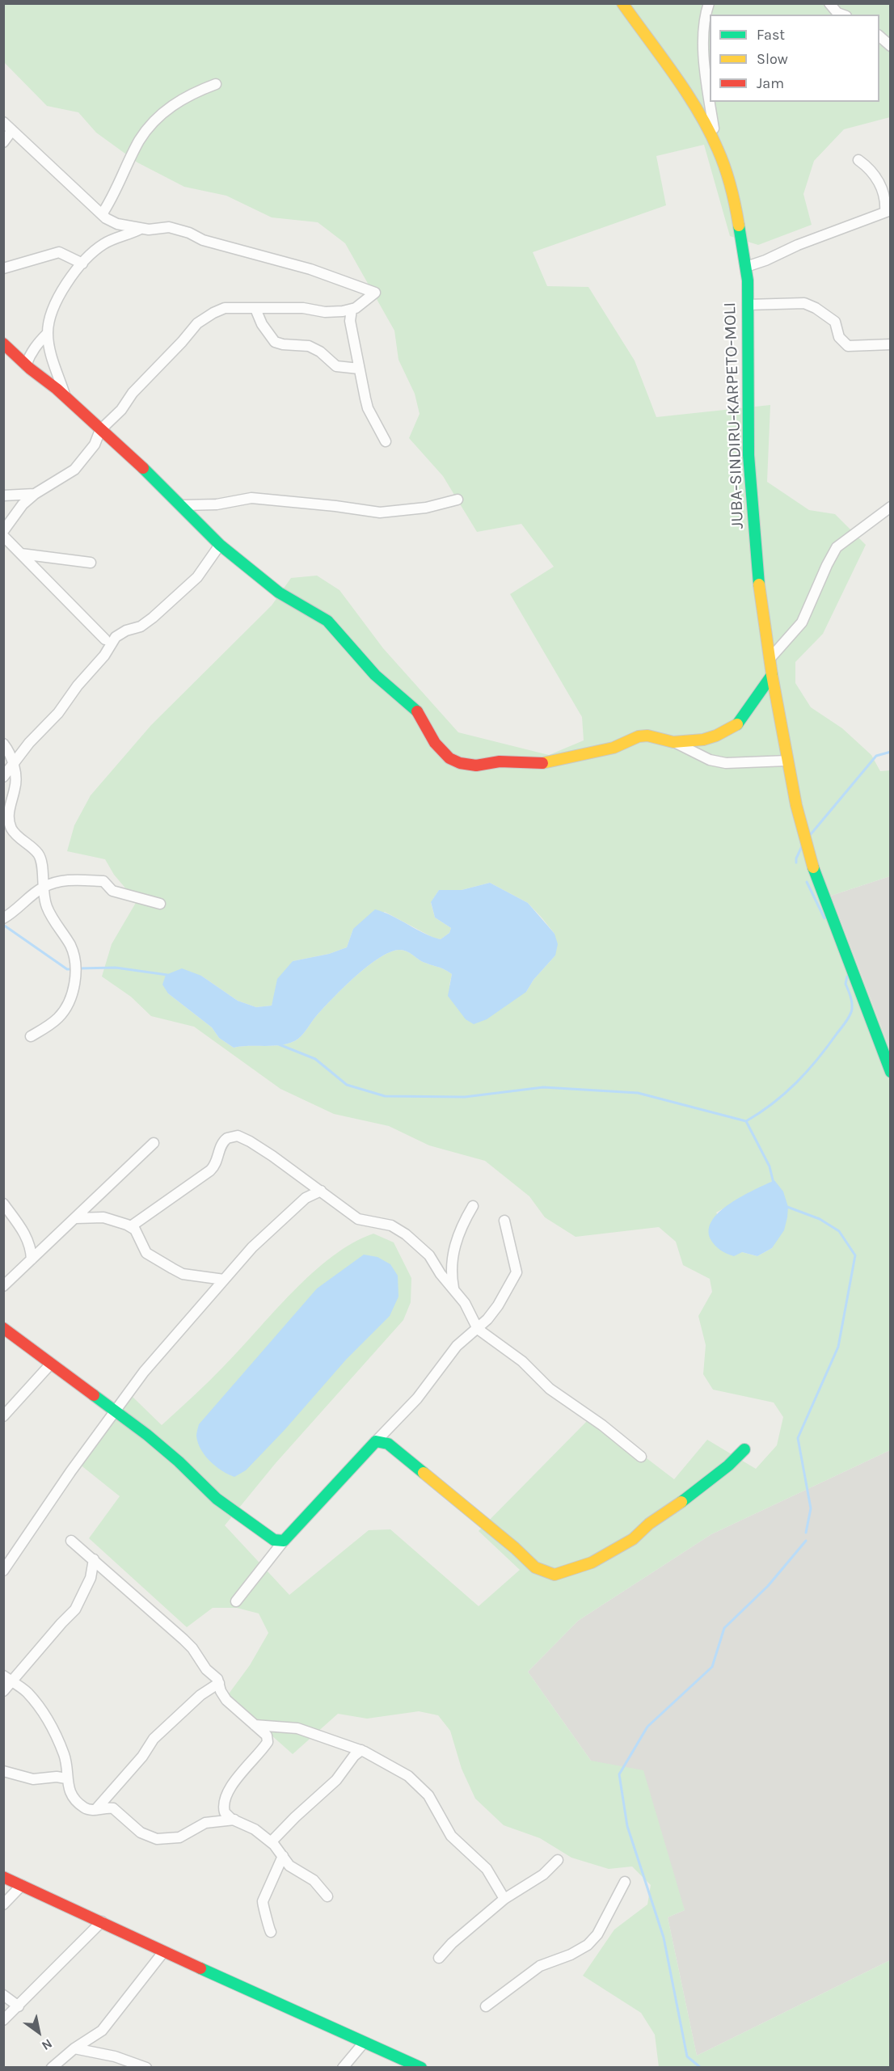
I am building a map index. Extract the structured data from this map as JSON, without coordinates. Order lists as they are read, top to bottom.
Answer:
{
  "streets": {
    "street": ["JUBA-SINDIRU-KARPETO-MOLI"]
  },
  "legend": ["Fast", "Slow", "Jam"],
  "north": "bottom right"
}
